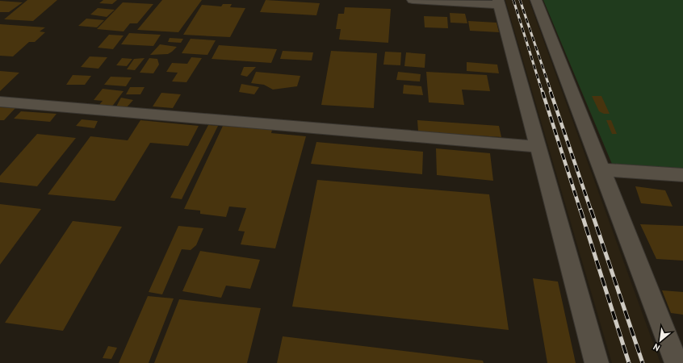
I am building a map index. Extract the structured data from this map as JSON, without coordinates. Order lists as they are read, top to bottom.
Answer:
{
  "north": "bottom left"
}
